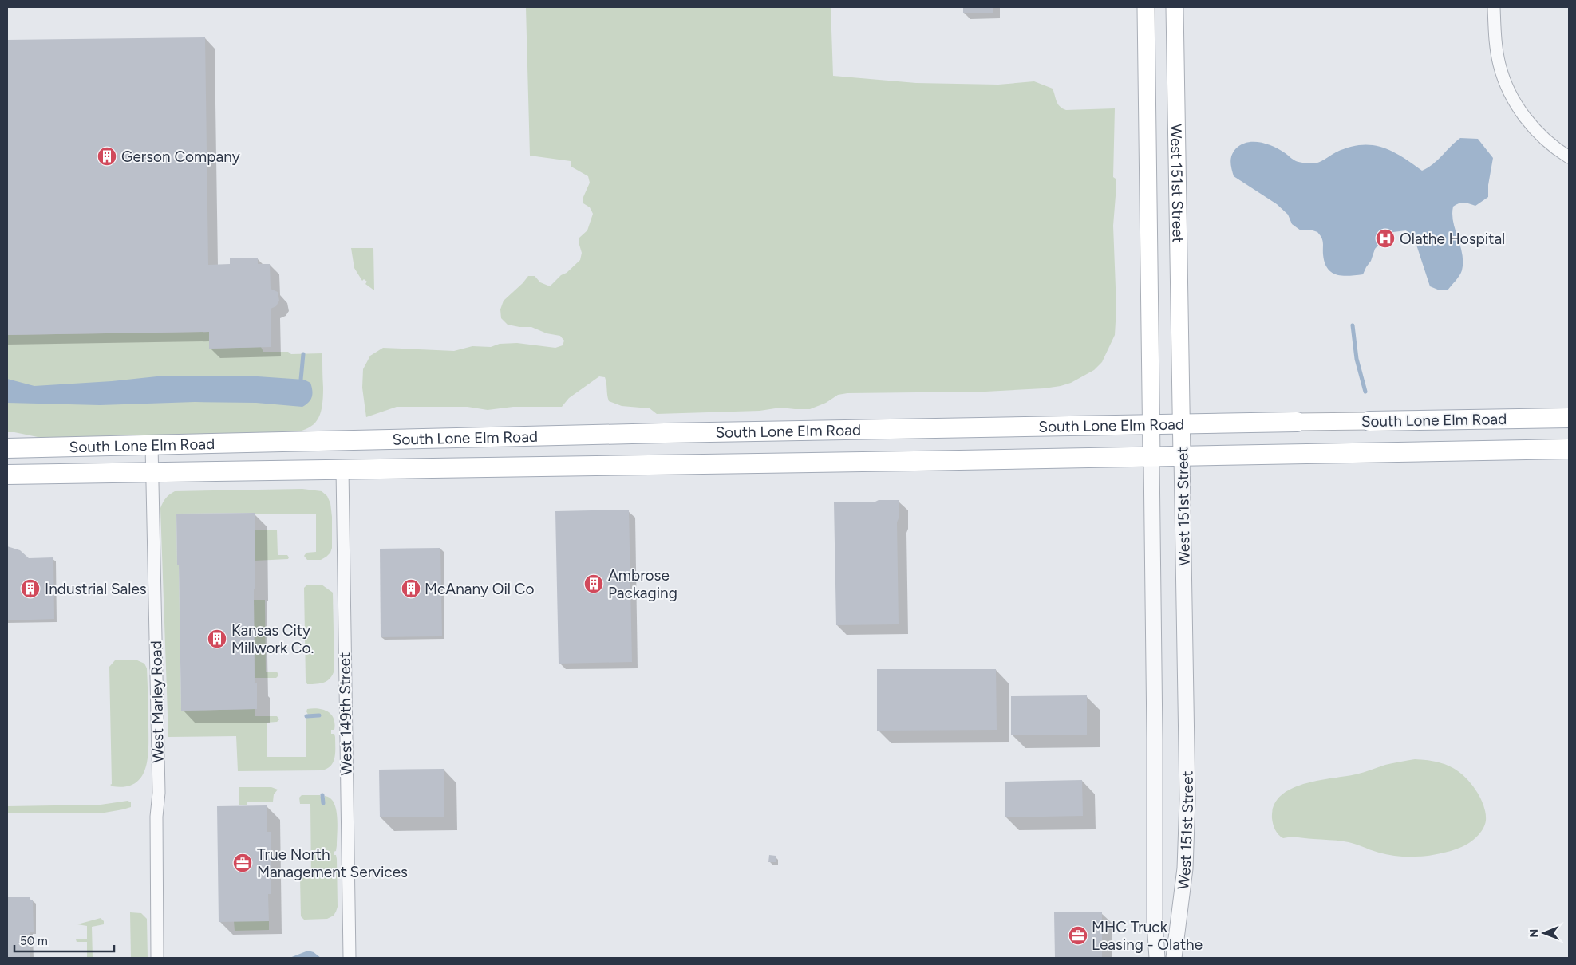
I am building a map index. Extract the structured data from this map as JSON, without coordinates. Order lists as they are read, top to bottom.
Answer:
{
  "streets": {
    "main road": ["West 151st Street", "South Lone Elm Road"],
    "street": ["West Marley Road", "West 149th Street"]
  },
  "crossings": [
    ["West 151st Street", "South Lone Elm Road"],
    ["South Lone Elm Road", "West Marley Road"],
    ["South Lone Elm Road", "West 149th Street"]
  ],
  "places": {
    "building": [
      "Gerson Company",
      "Ambrose Packaging",
      "Industrial Sales",
      "McAnany Oil Co",
      "Kansas City Millwork Co."
    ],
    "hospital": ["Olathe Hospital"],
    "office": ["True North Management Services", "MHC Truck Leasing - Olathe"]
  },
  "scale_bar": "50 m",
  "north": "left"
}
